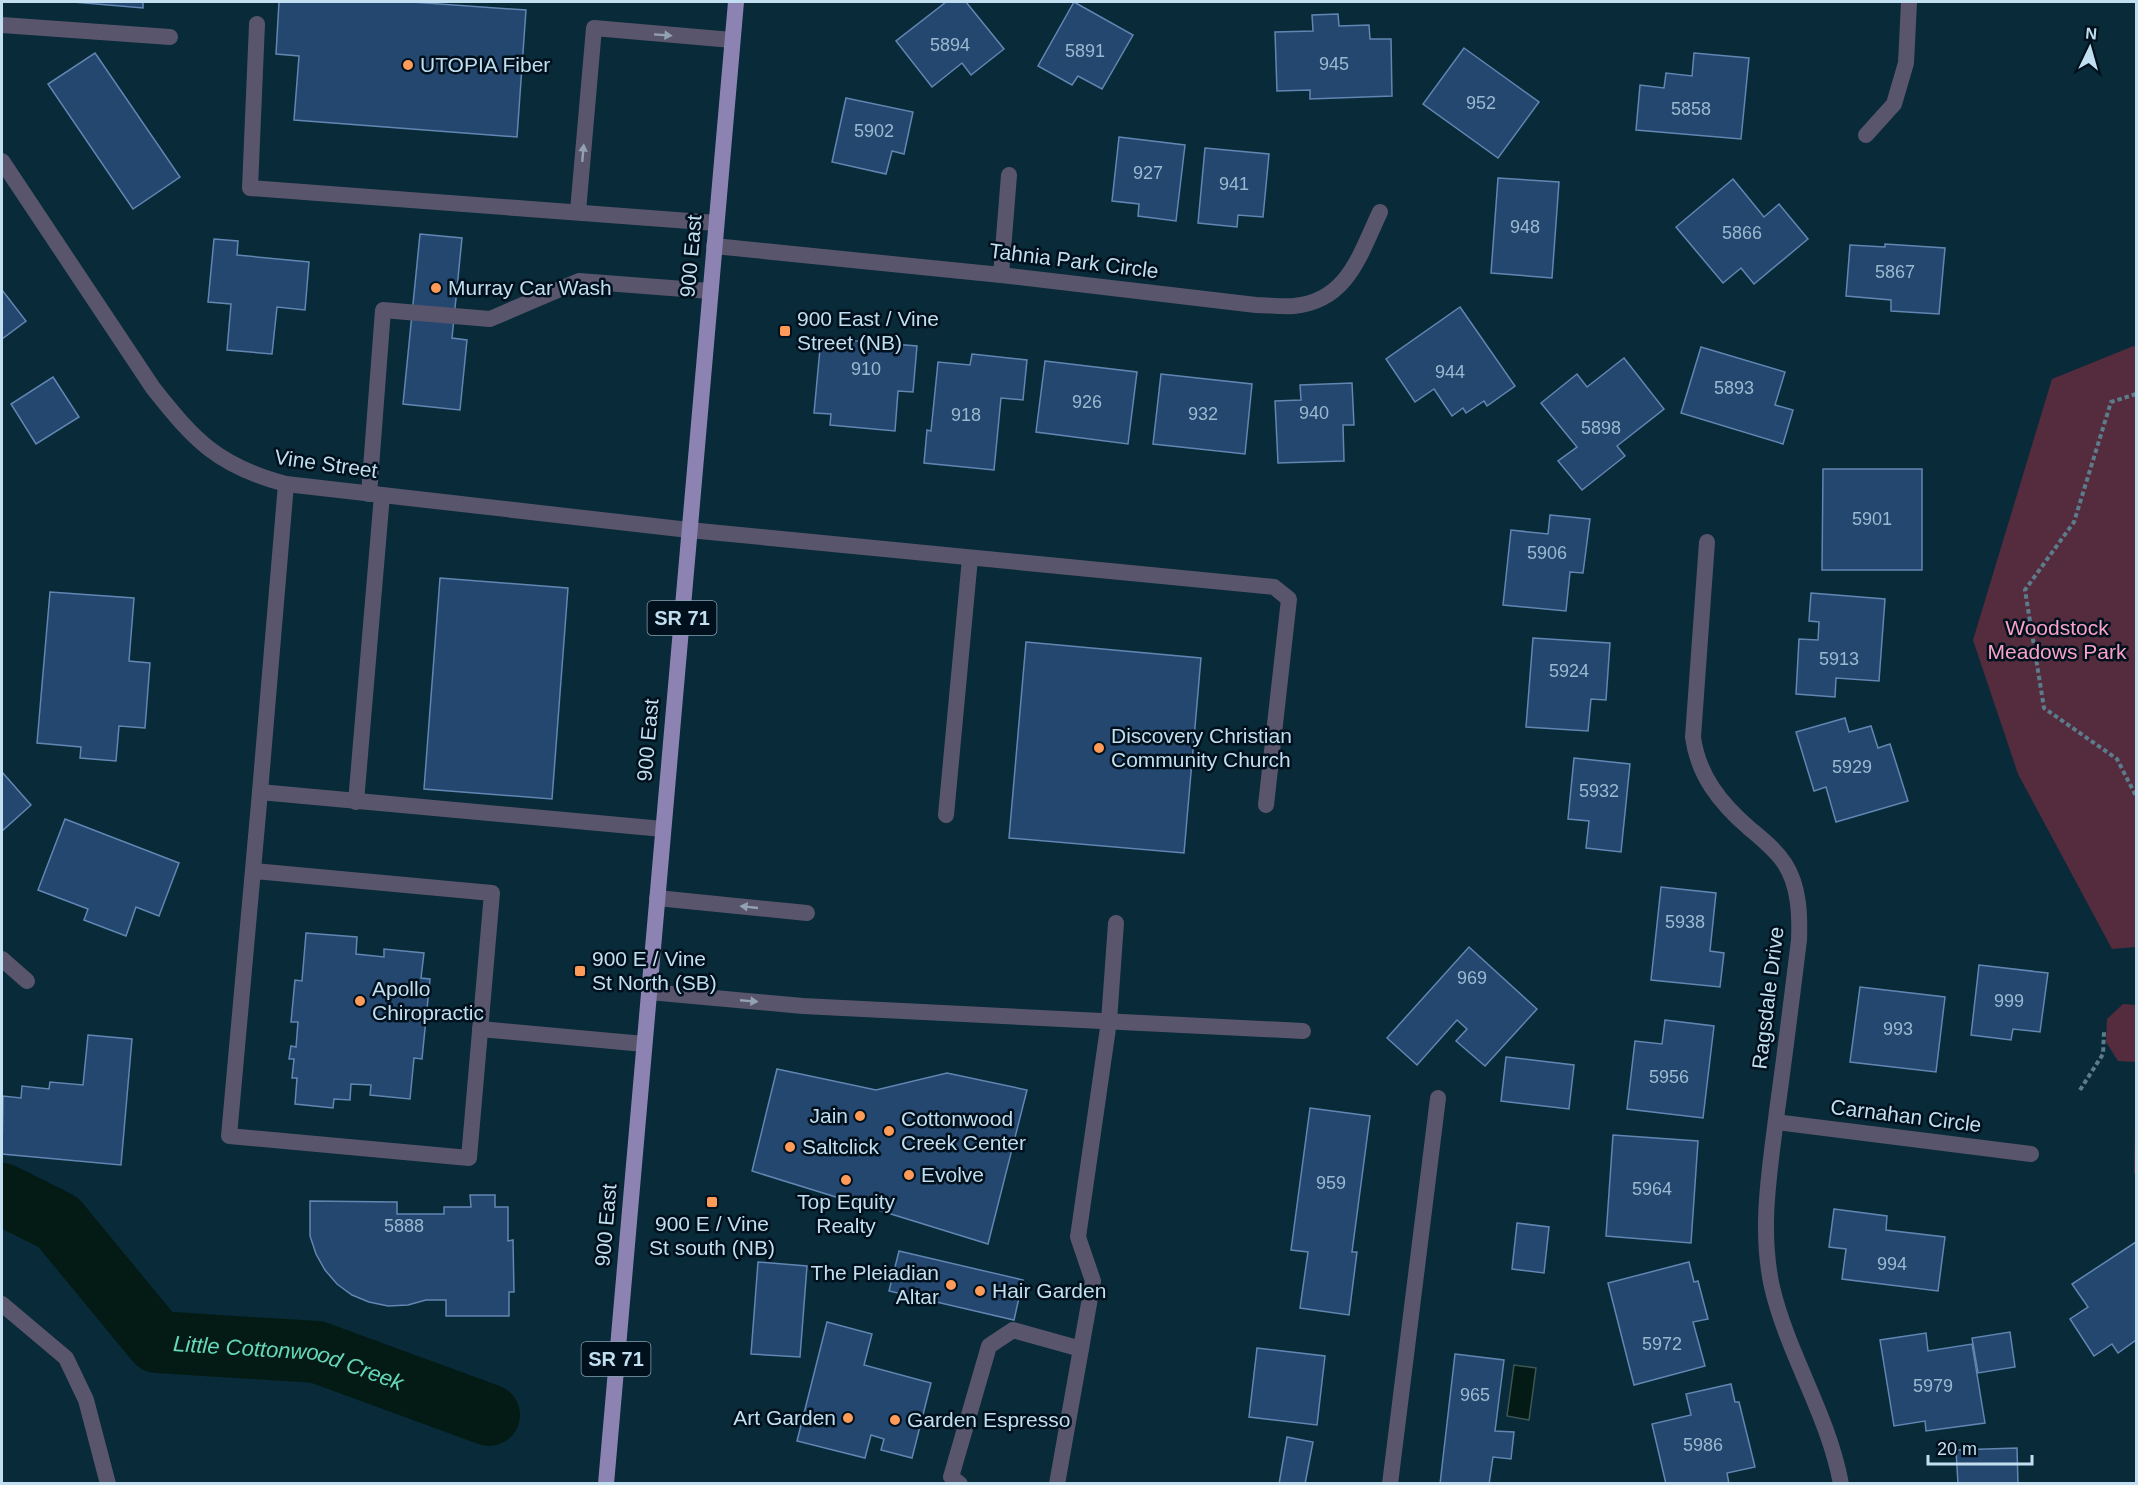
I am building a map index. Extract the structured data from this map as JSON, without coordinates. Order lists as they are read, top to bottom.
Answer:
{
  "streets": {
    "main road": ["900 East", "SR 71"],
    "street": [
      "Tahnia Park Circle",
      "Vine Street",
      "Ragsdale Drive",
      "Carnahan Circle"
    ]
  },
  "crossings": [
    ["900 East", "Tahnia Park Circle"],
    ["900 East", "Vine Street"],
    ["Ragsdale Drive", "Carnahan Circle"]
  ],
  "water": ["Little Cottonwood Creek"],
  "parks": ["Woodstock Meadows Park"],
  "places": {
    "other": [
      "UTOPIA Fiber",
      "Murray Car Wash",
      "Discovery Christian Community Church",
      "Apollo Chiropractic",
      "Jain",
      "Cottonwood Creek Center",
      "Saltclick",
      "Evolve",
      "Top Equity Realty",
      "The Pleiadian Altar",
      "Hair Garden",
      "Art Garden",
      "Garden Espresso"
    ],
    "transit": ["900 East / Vine Street (NB)", "900 E / Vine St North (SB)", "900 E / Vine St south (NB)"]
  },
  "house_numbers": [
    "5894",
    "5891",
    "945",
    "952",
    "5858",
    "5902",
    "927",
    "941",
    "948",
    "5866",
    "5867",
    "910",
    "944",
    "5893",
    "926",
    "940",
    "932",
    "918",
    "5898",
    "5901",
    "5906",
    "5913",
    "5924",
    "5929",
    "5932",
    "5938",
    "969",
    "999",
    "993",
    "5956",
    "959",
    "5964",
    "5888",
    "994",
    "5972",
    "5979",
    "965",
    "5986"
  ],
  "scale_bar": "20 m",
  "north": "top"
}
